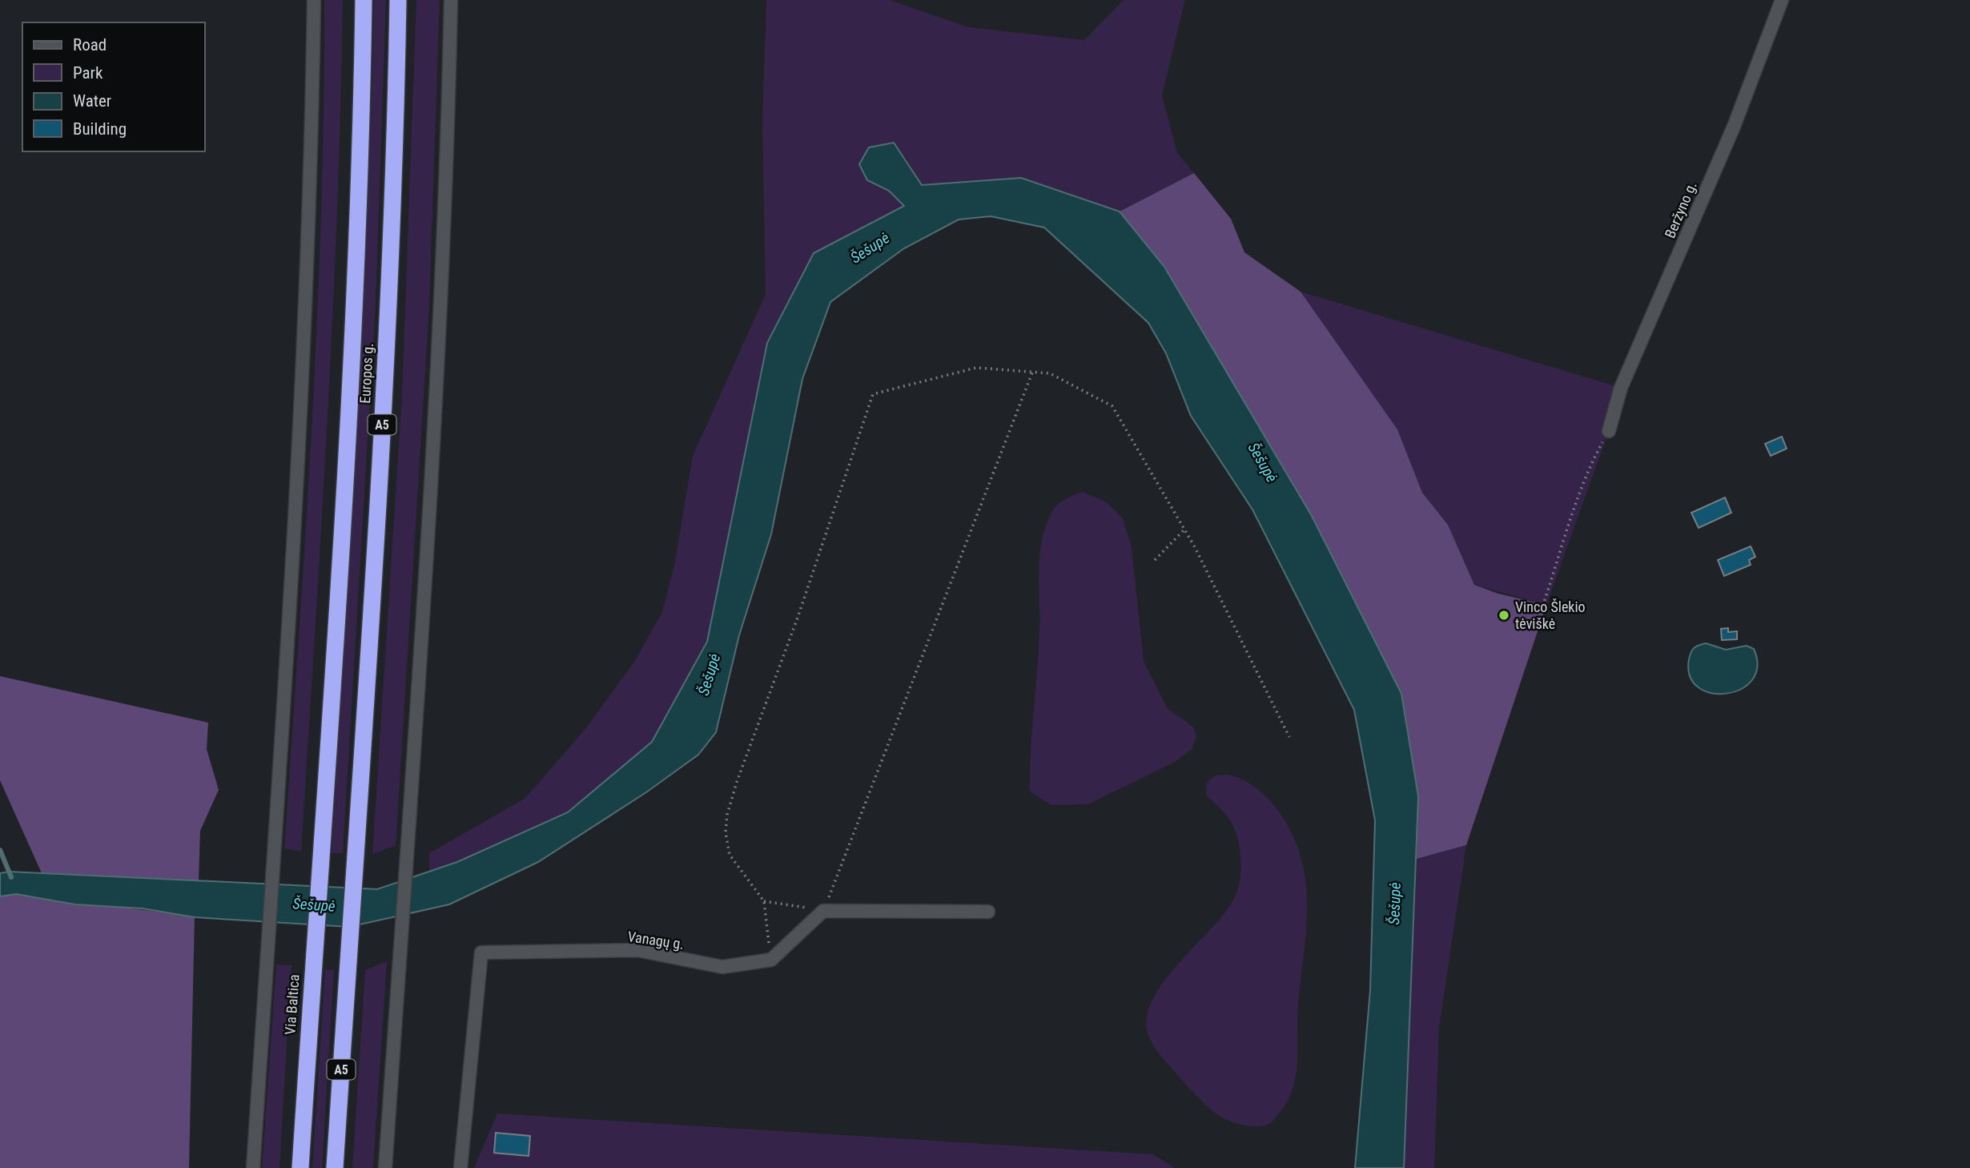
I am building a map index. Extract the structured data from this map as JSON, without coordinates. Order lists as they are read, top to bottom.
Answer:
{
  "streets": {
    "highway": ["Europos g.", "A5", "Via Baltica"],
    "street": ["Beržyno g.", "Vanagų g."]
  },
  "crossings": [
    ["Europos g.", "Via Baltica"]
  ],
  "water": ["Šešupė"],
  "places": ["Vinco Šlekio tėviškė"],
  "legend": [
    "Road",
    "Park",
    "Water",
    "Building"
  ]
}
